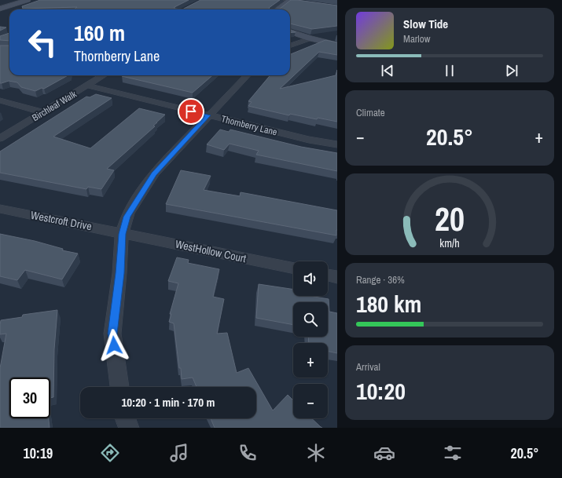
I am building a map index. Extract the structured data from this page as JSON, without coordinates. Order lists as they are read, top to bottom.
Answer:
{
  "streets": {
    "street": [
      "Birchleaf Walk",
      "Thornberry Lane",
      "Westcroft Drive",
      "WestHollow Court"
    ]
  },
  "crossings": [
    ["Birchleaf Walk", "Thornberry Lane"],
    ["Westcroft Drive", "WestHollow Court"]
  ],
  "page": {
    "turn": ["160 m", "Thornberry Lane"],
    "song": ["Slow Tide", "Marlow"],
    "tile": [
      "Climate",
      ["Range · 36%", "180 km"],
      ["Arrival", "10:20"]
    ],
    "heat": ["−", "20.5°", "+"],
    "map_buttons": ["+", "−"],
    "limit": "30",
    "trip": "10:20 · 1 min · 170 m",
    "tabs": ["10:19", "20.5°"],
    "gauge": ["20", "km/h"]
  }
}
